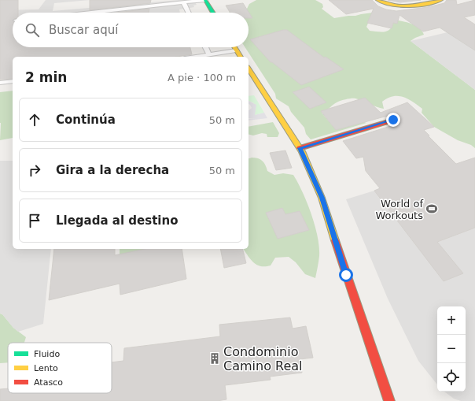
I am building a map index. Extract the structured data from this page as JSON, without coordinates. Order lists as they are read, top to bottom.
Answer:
{
  "places": {
    "sports": ["World of Workouts"],
    "building": ["Condominio Camino Real"]
  },
  "legend": ["Fluido", "Lento", "Atasco"],
  "page": {
    "search": "Buscar aquí",
    "heading": ["2 min", "A pie · 100 m"],
    "list": [
      ["Continúa", "50 m"],
      ["Gira a la derecha", "50 m"],
      "Llegada al destino"
    ],
    "map_buttons": ["+", "−"]
  }
}
